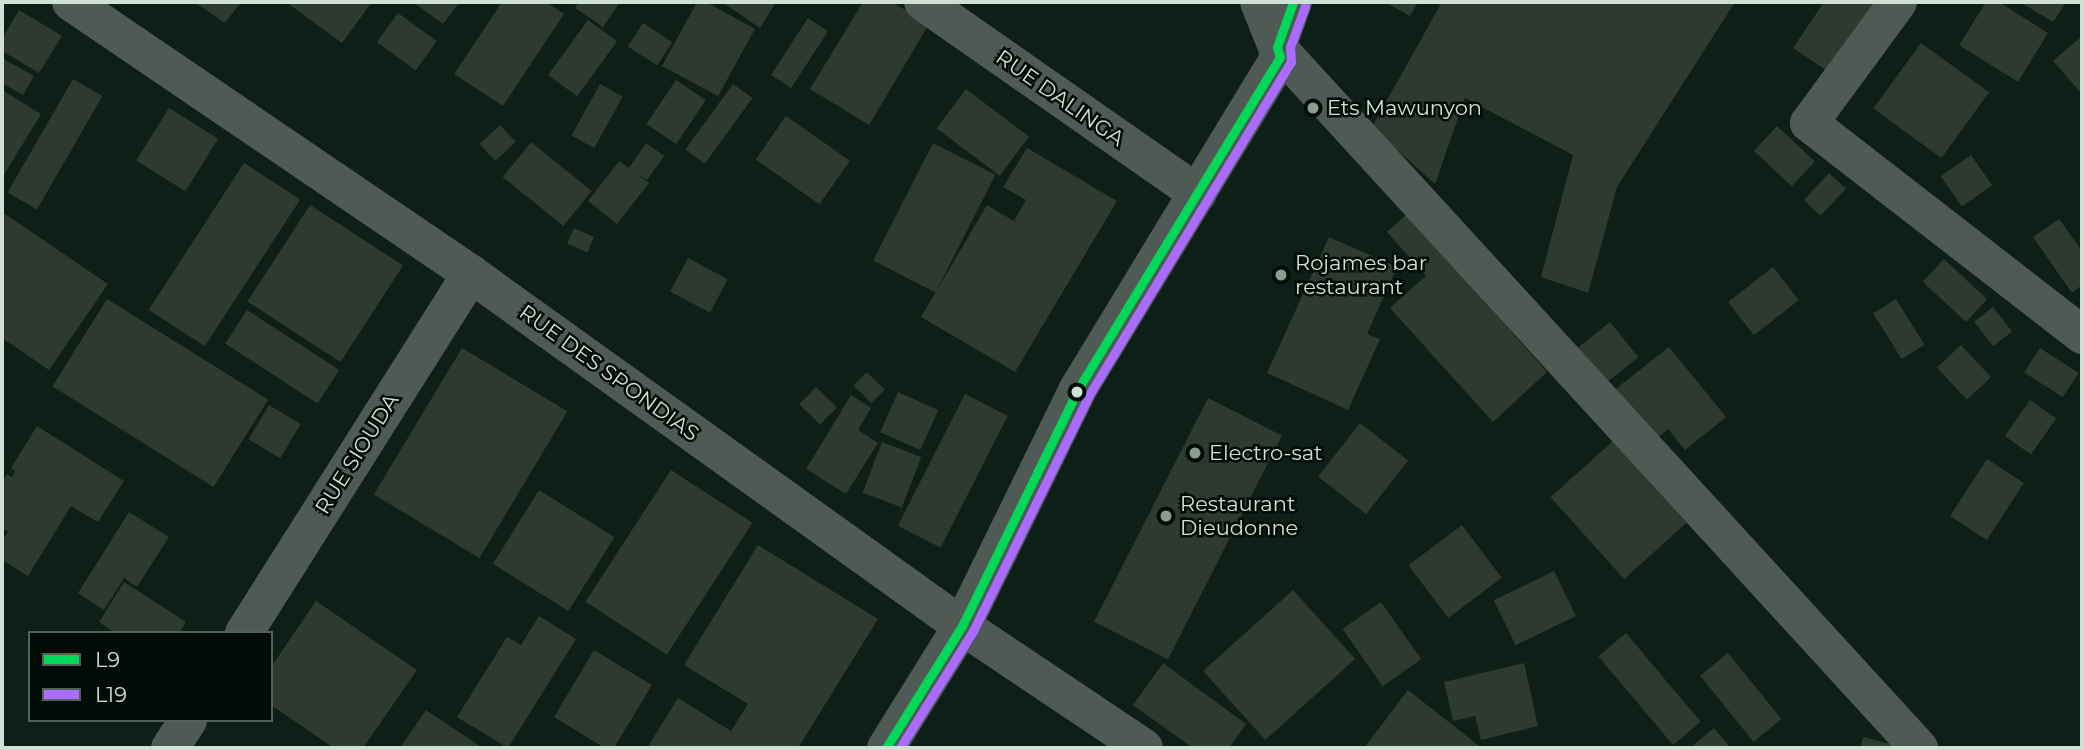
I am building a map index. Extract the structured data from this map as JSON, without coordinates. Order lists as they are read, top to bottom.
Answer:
{
  "streets": {
    "street": ["RUE DALINGA", "RUE DES SPONDIAS", "RUE SIOUDA"]
  },
  "crossings": [
    ["RUE DES SPONDIAS", "RUE SIOUDA"]
  ],
  "places": [
    "Ets Mawunyon",
    "Rojames bar restaurant",
    "Electro-sat",
    "Restaurant Dieudonne"
  ],
  "lines": ["transit line L9", "transit line L19"],
  "legend": ["L9", "L19"]
}
